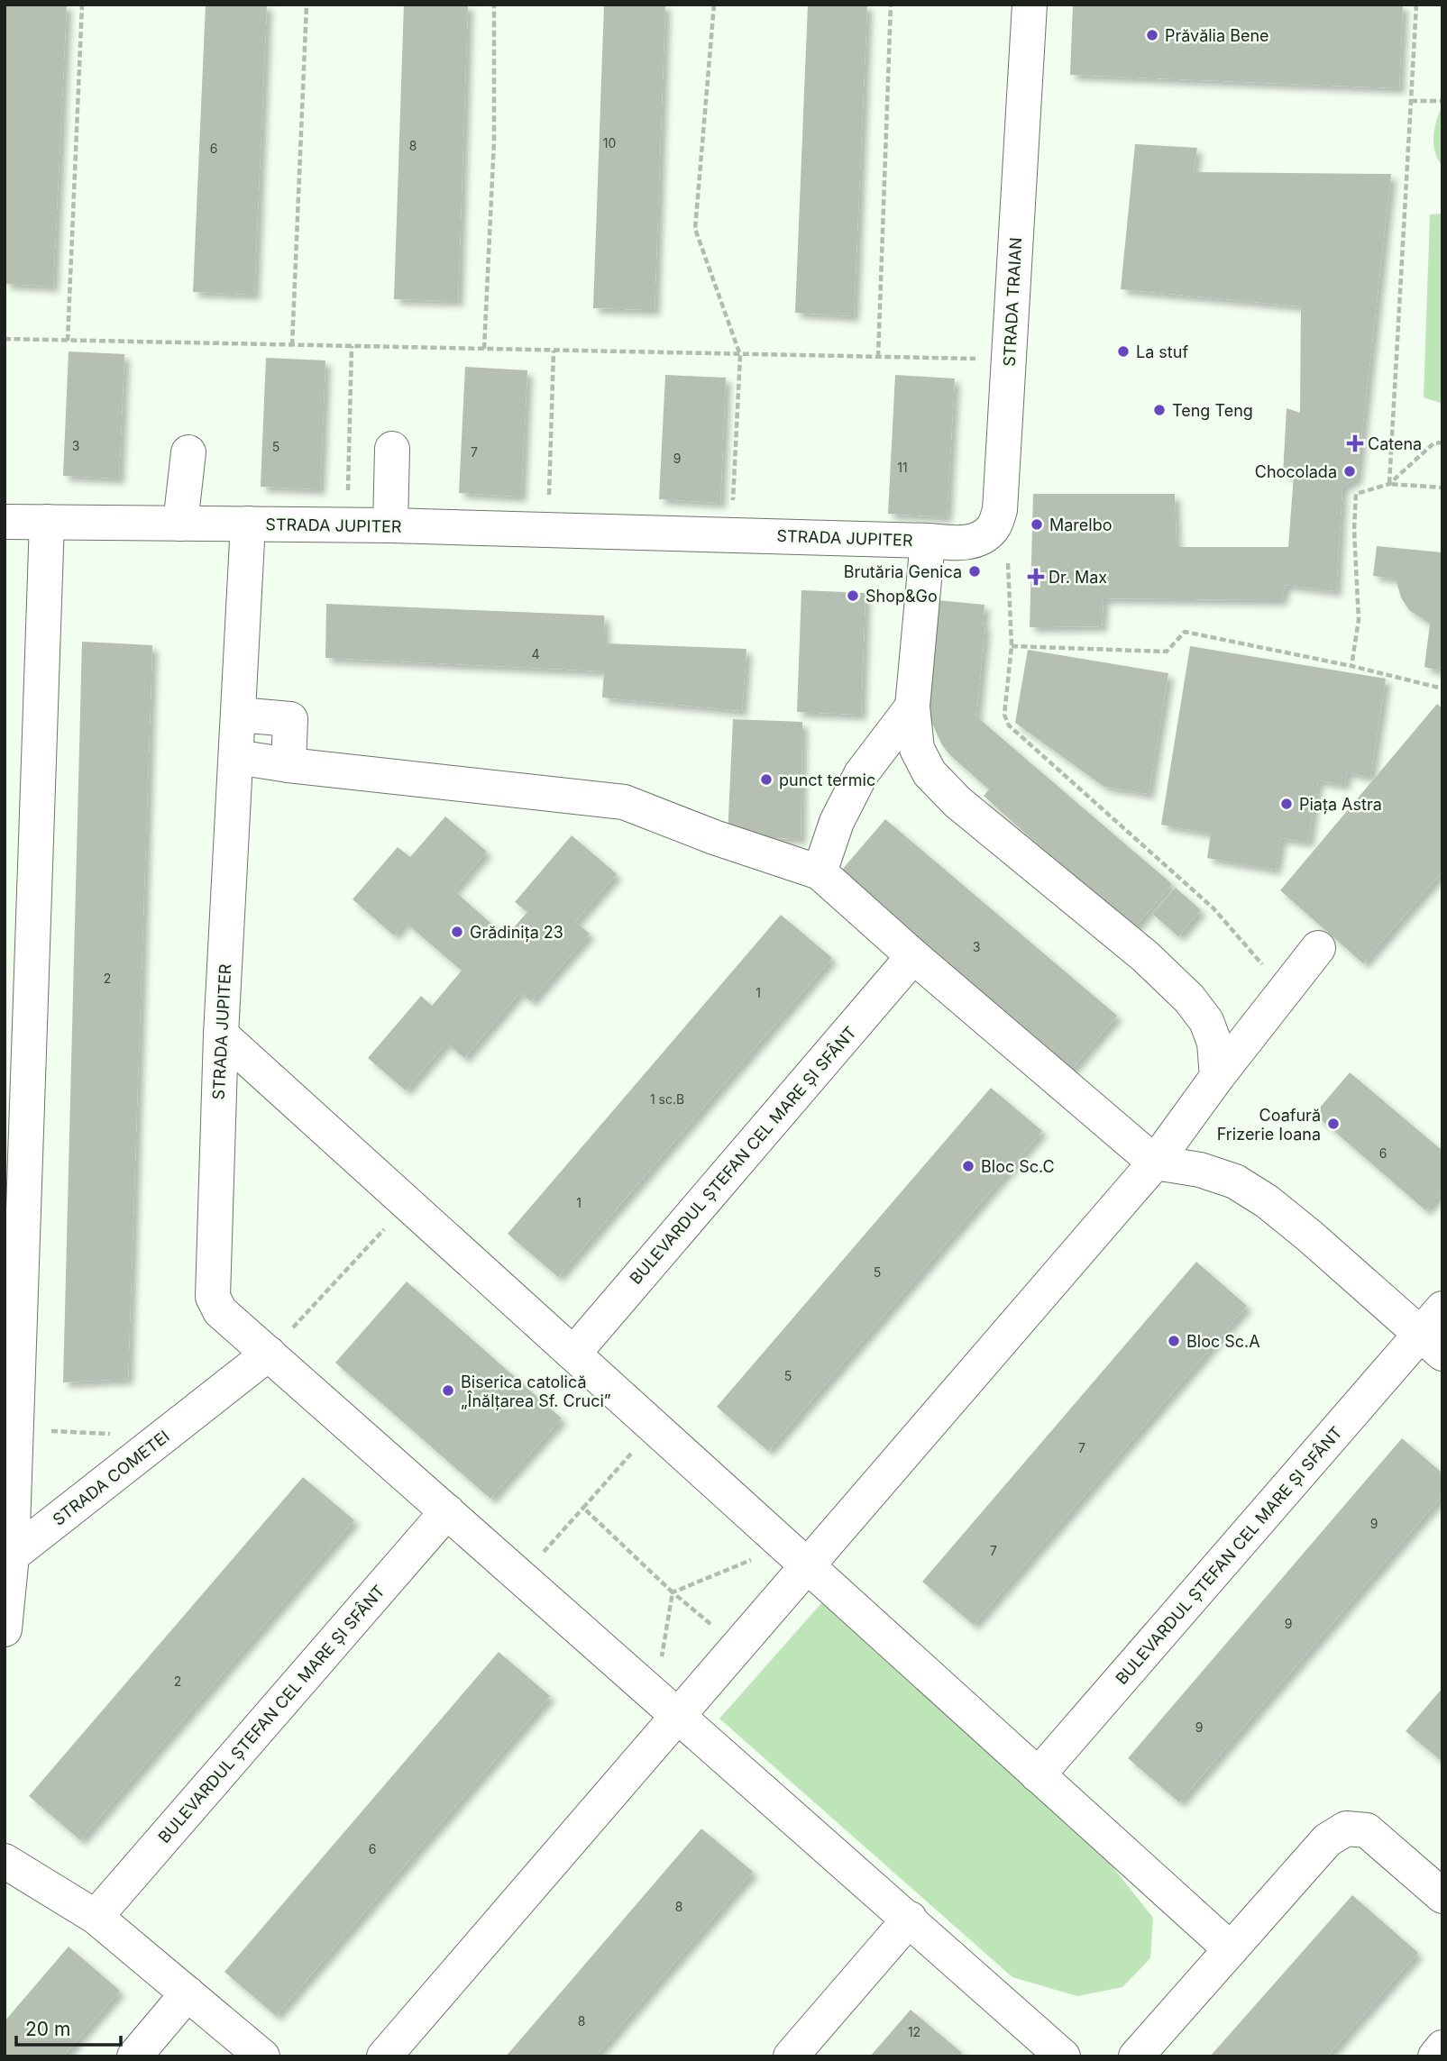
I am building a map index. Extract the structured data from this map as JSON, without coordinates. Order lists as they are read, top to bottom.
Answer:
{
  "streets": {
    "street": [
      "STRADA TRAIAN",
      "STRADA JUPITER",
      "BULEVARDUL ȘTEFAN CEL MARE ȘI SFÂNT",
      "STRADA COMETEI"
    ]
  },
  "crossings": [
    ["STRADA JUPITER", "STRADA COMETEI"]
  ],
  "places": {
    "other": [
      "Prăvălia Bene",
      "La stuf",
      "Teng Teng",
      "Chocolada",
      "Marelbo",
      "Brutăria Genica",
      "Shop&Go",
      "punct termic",
      "Piața Astra",
      "Grădinița 23",
      "Coafură Frizerie Ioana",
      "Bloc Sc.C",
      "Bloc Sc.A",
      "Biserica catolică „Înălțarea Sf. Cruci”"
    ],
    "health": ["Catena", "Dr. Max"]
  },
  "house_numbers": [
    "10",
    "8",
    "6",
    "3",
    "5",
    "7",
    "9",
    "11",
    "4",
    "3",
    "2",
    "1",
    "1 sc.B",
    "6",
    "1",
    "5",
    "5",
    "7",
    "9",
    "7",
    "9",
    "2",
    "9",
    "6",
    "8",
    "8",
    "12"
  ],
  "scale_bar": "20 m"
}
